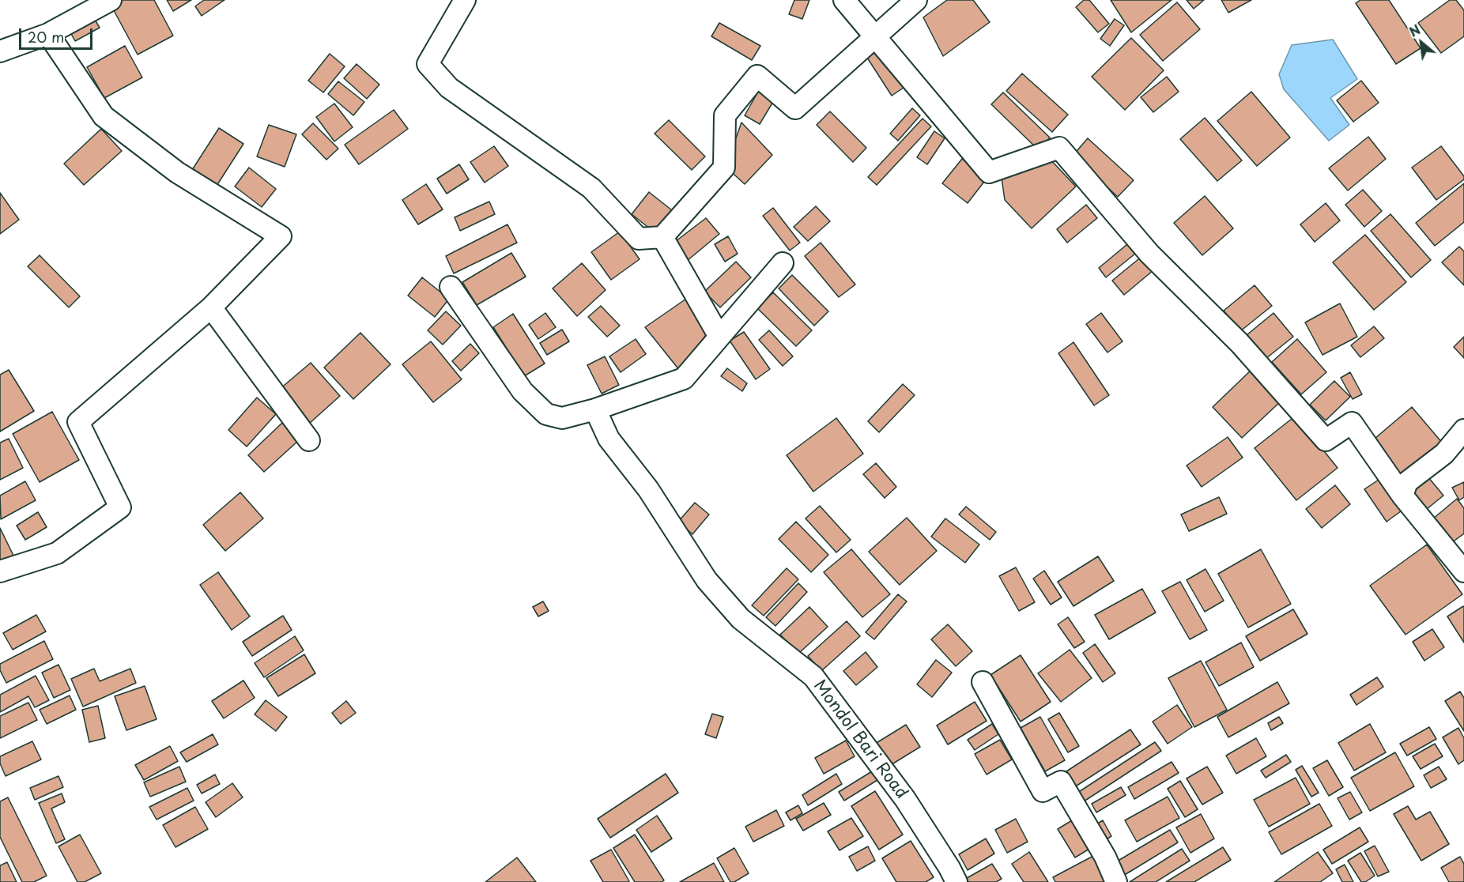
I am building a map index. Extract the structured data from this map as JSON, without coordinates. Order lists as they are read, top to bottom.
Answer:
{
  "streets": {
    "street": ["Mondol Bari Road"]
  },
  "scale_bar": "20 m",
  "north": "top left"
}
